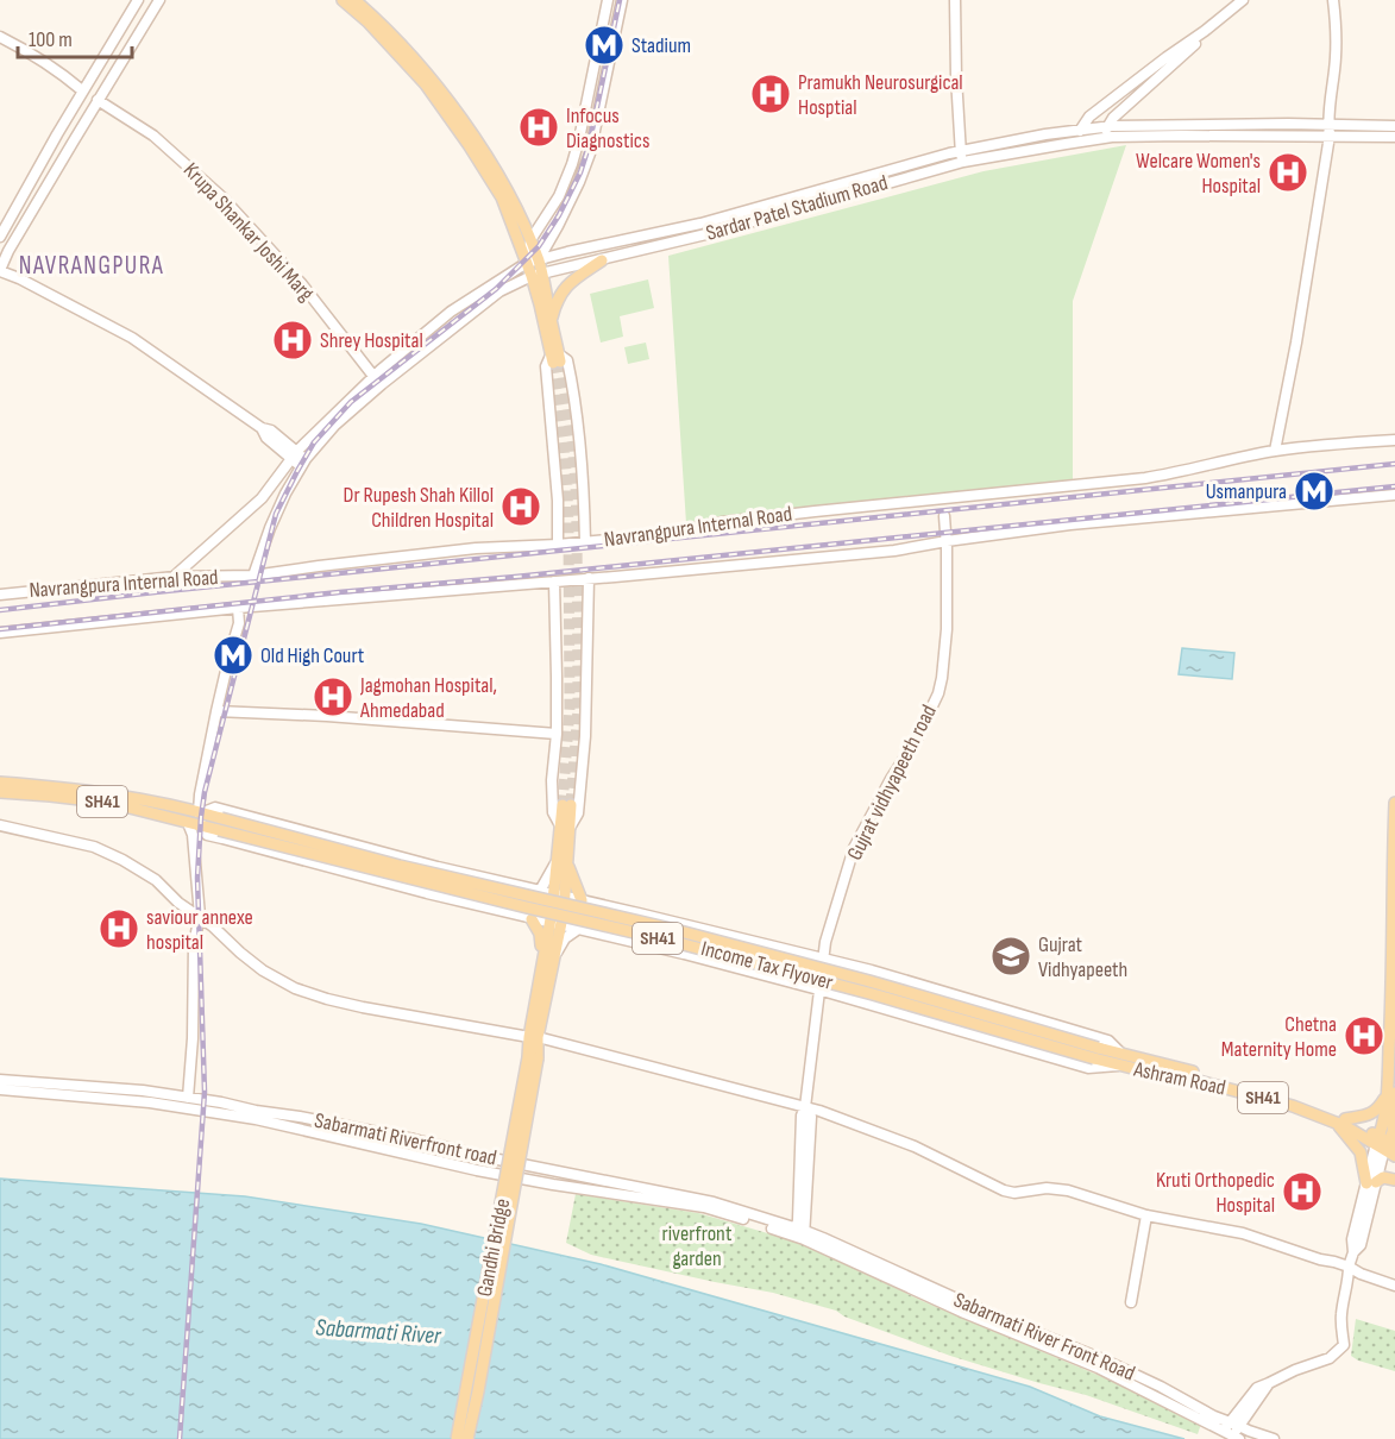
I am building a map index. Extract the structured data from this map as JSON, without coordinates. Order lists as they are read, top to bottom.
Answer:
{
  "streets": {
    "main road": [
      "SH41",
      "Income Tax Flyover",
      "Ashram Road",
      "Gandhi Bridge"
    ],
    "street": [
      "Sardar Patel Stadium Road",
      "Krupa Shankar Joshi Marg",
      "Navrangpura Internal Road",
      "Gujrat vidhyapeeth road",
      "Sabarmati Riverfront road",
      "Sabarmati River Front Road"
    ]
  },
  "crossings": [
    ["Sardar Patel Stadium Road", "Krupa Shankar Joshi Marg"],
    ["Sardar Patel Stadium Road", "Navrangpura Internal Road"],
    ["Navrangpura Internal Road", "Gujrat vidhyapeeth road"],
    ["SH41", "Income Tax Flyover"],
    ["Income Tax Flyover", "Ashram Road"],
    ["Sabarmati Riverfront road", "Sabarmati River Front Road"]
  ],
  "districts": ["NAVRANGPURA"],
  "water": ["Sabarmati River"],
  "parks": ["riverfront garden"],
  "places": {
    "metro station": ["Stadium", "Usmanpura", "Old High Court"],
    "hospital": [
      "Pramukh Neurosurgical Hosptial",
      "Infocus Diagnostics",
      "Welcare Women's Hospital",
      "Shrey Hospital",
      "Dr Rupesh Shah Killol Children Hospital",
      "Jagmohan Hospital, Ahmedabad",
      "saviour annexe hospital",
      "Chetna Maternity Home",
      "Kruti Orthopedic Hospital"
    ],
    "school or university": ["Gujrat Vidhyapeeth"]
  },
  "scale_bar": "100 m"
}
